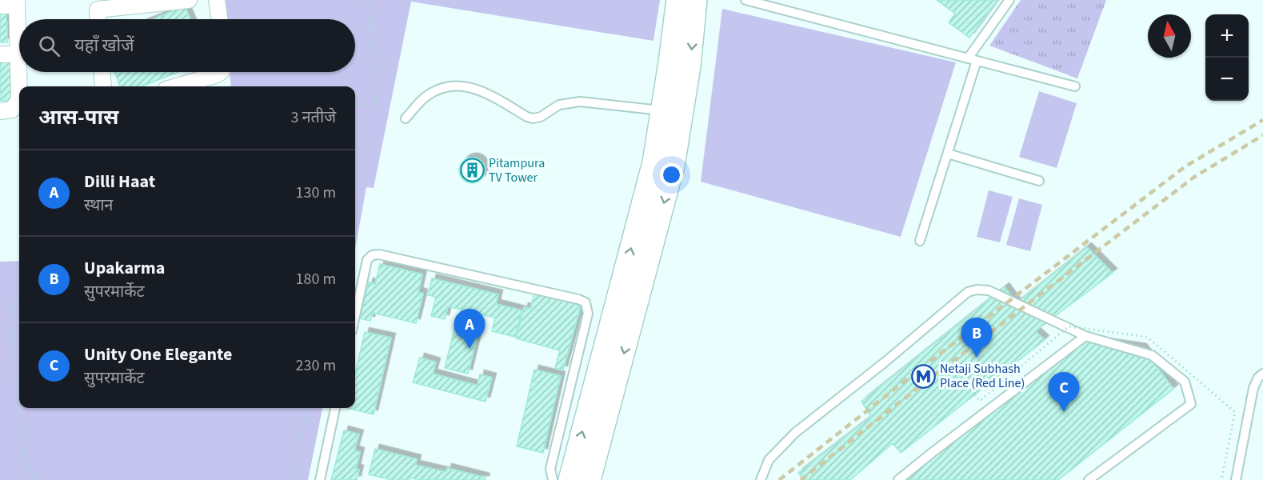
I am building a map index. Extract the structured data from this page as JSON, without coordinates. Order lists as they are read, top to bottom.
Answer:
{
  "places": {
    "building": ["Pitampura TV Tower"],
    "metro station": ["Netaji Subhash Place (Red Line)"]
  },
  "north": "top",
  "page": {
    "map_buttons": ["+", "−"],
    "search": "यहाँ खोजें",
    "heading": ["आस-पास", "3 नतीजे"],
    "list": [
      {
        "mark": "A",
        "name": "Dilli Haat",
        "note": "स्थान",
        "value": "130 m"
      },
      {
        "mark": "B",
        "name": "Upakarma",
        "note": "सुपरमार्केट",
        "value": "180 m"
      },
      {
        "mark": "C",
        "name": "Unity One Elegante",
        "note": "सुपरमार्केट",
        "value": "230 m"
      }
    ],
    "pins": ["A", "B", "C"]
  }
}
